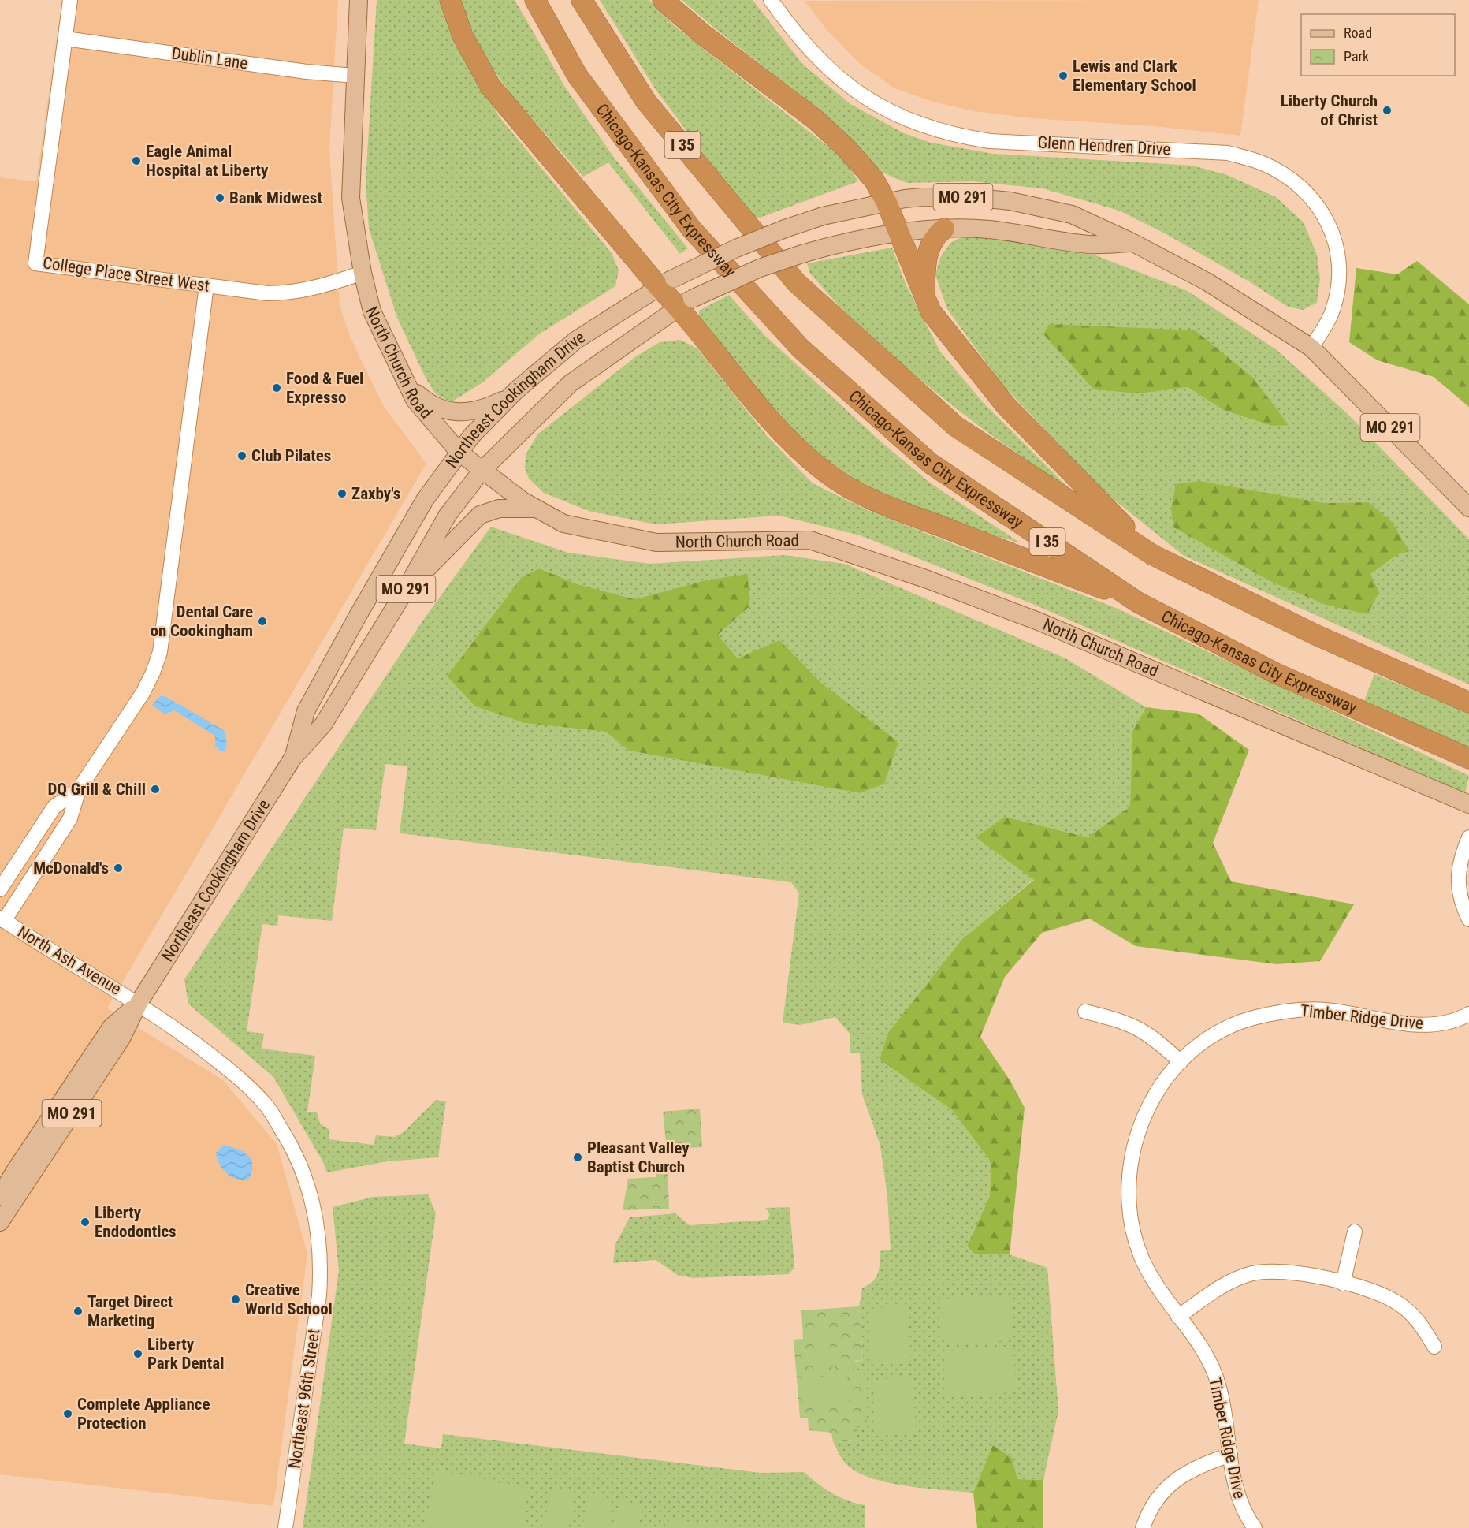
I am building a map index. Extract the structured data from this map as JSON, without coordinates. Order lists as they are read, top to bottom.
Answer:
{
  "streets": {
    "highway": ["I 35", "Chicago-Kansas City Expressway"],
    "main road": ["MO 291", "North Church Road", "Northeast Cookingham Drive"],
    "street": [
      "Dublin Lane",
      "Glenn Hendren Drive",
      "College Place Street West",
      "North Ash Avenue",
      "Timber Ridge Drive",
      "Northeast 96th Street"
    ]
  },
  "crossings": [
    ["Dublin Lane", "College Place Street West"],
    ["Dublin Lane", "North Church Road"],
    ["Glenn Hendren Drive", "MO 291"],
    ["MO 291", "Northeast Cookingham Drive"],
    ["College Place Street West", "North Church Road"],
    ["North Church Road", "Northeast Cookingham Drive"],
    ["Northeast Cookingham Drive", "North Ash Avenue"],
    ["Northeast Cookingham Drive", "Northeast 96th Street"],
    ["North Ash Avenue", "Northeast 96th Street"]
  ],
  "places": [
    "Lewis and Clark Elementary School",
    "Liberty Church of Christ",
    "Eagle Animal Hospital at Liberty",
    "Bank Midwest",
    "Food & Fuel Expresso",
    "Club Pilates",
    "Zaxby's",
    "Dental Care on Cookingham",
    "DQ Grill & Chill",
    "McDonald's",
    "Pleasant Valley Baptist Church",
    "Liberty Endodontics",
    "Creative World School",
    "Target Direct Marketing",
    "Liberty Park Dental",
    "Complete Appliance Protection"
  ],
  "legend": ["Road", "Park"]
}
